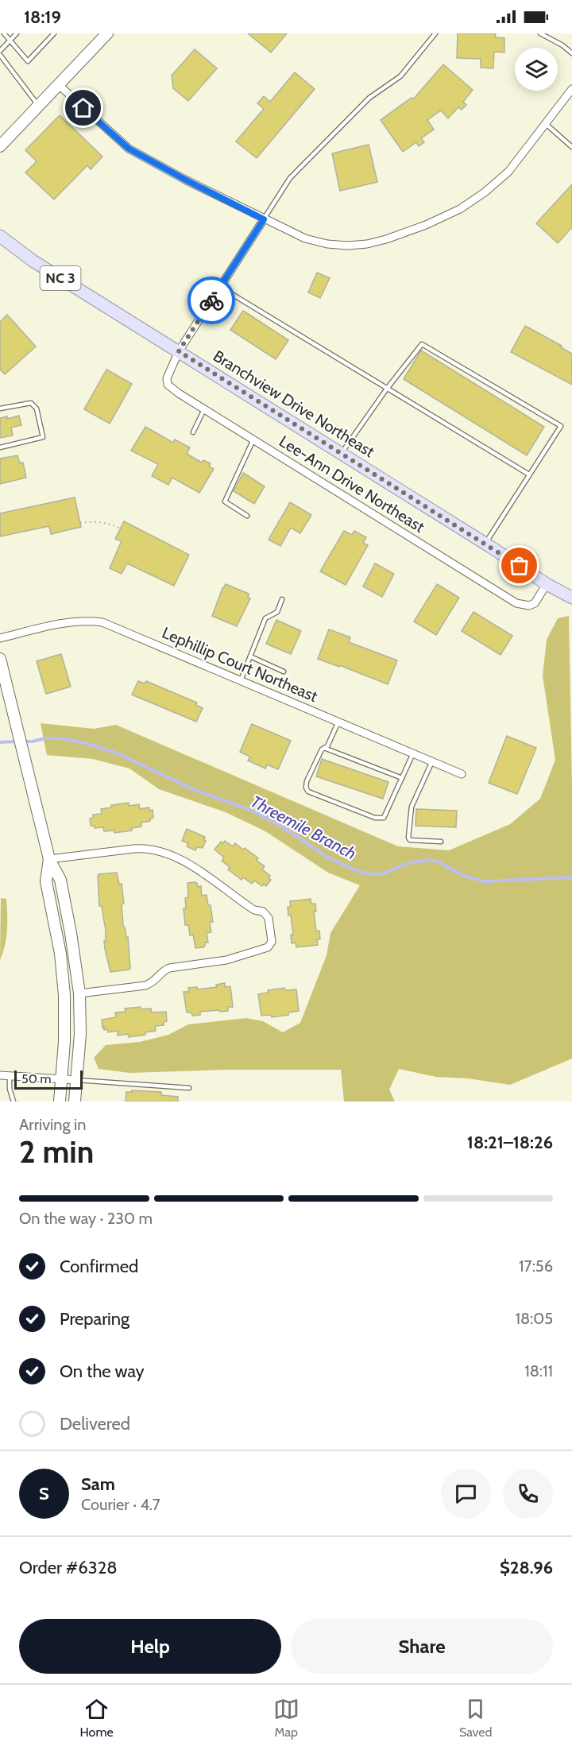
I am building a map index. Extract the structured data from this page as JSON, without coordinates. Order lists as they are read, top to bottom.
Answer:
{
  "streets": {
    "main road": ["NC 3", "Branchview Drive Northeast"],
    "street": ["Lee-Ann Drive Northeast", "Lephillip Court Northeast"]
  },
  "crossings": [
    ["Branchview Drive Northeast", "Lee-Ann Drive Northeast"]
  ],
  "water": ["Threemile Branch"],
  "scale_bar": "50 m",
  "page": {
    "status": "18:19",
    "scale": "50 m",
    "heading": ["2 min", "Arriving in", "18:21–18:26"],
    "panel": [
      "Sam",
      "Courier · 4.7",
      "Order #6328",
      "$28.96"
    ],
    "bar": "On the way · 230 m",
    "list": [
      ["Confirmed", "17:56"],
      ["Preparing", "18:05"],
      ["On the way", "18:11"],
      "Delivered"
    ],
    "round": "S",
    "buttons": ["Help", "Share"],
    "tabs": ["Home", "Map", "Saved"]
  }
}
